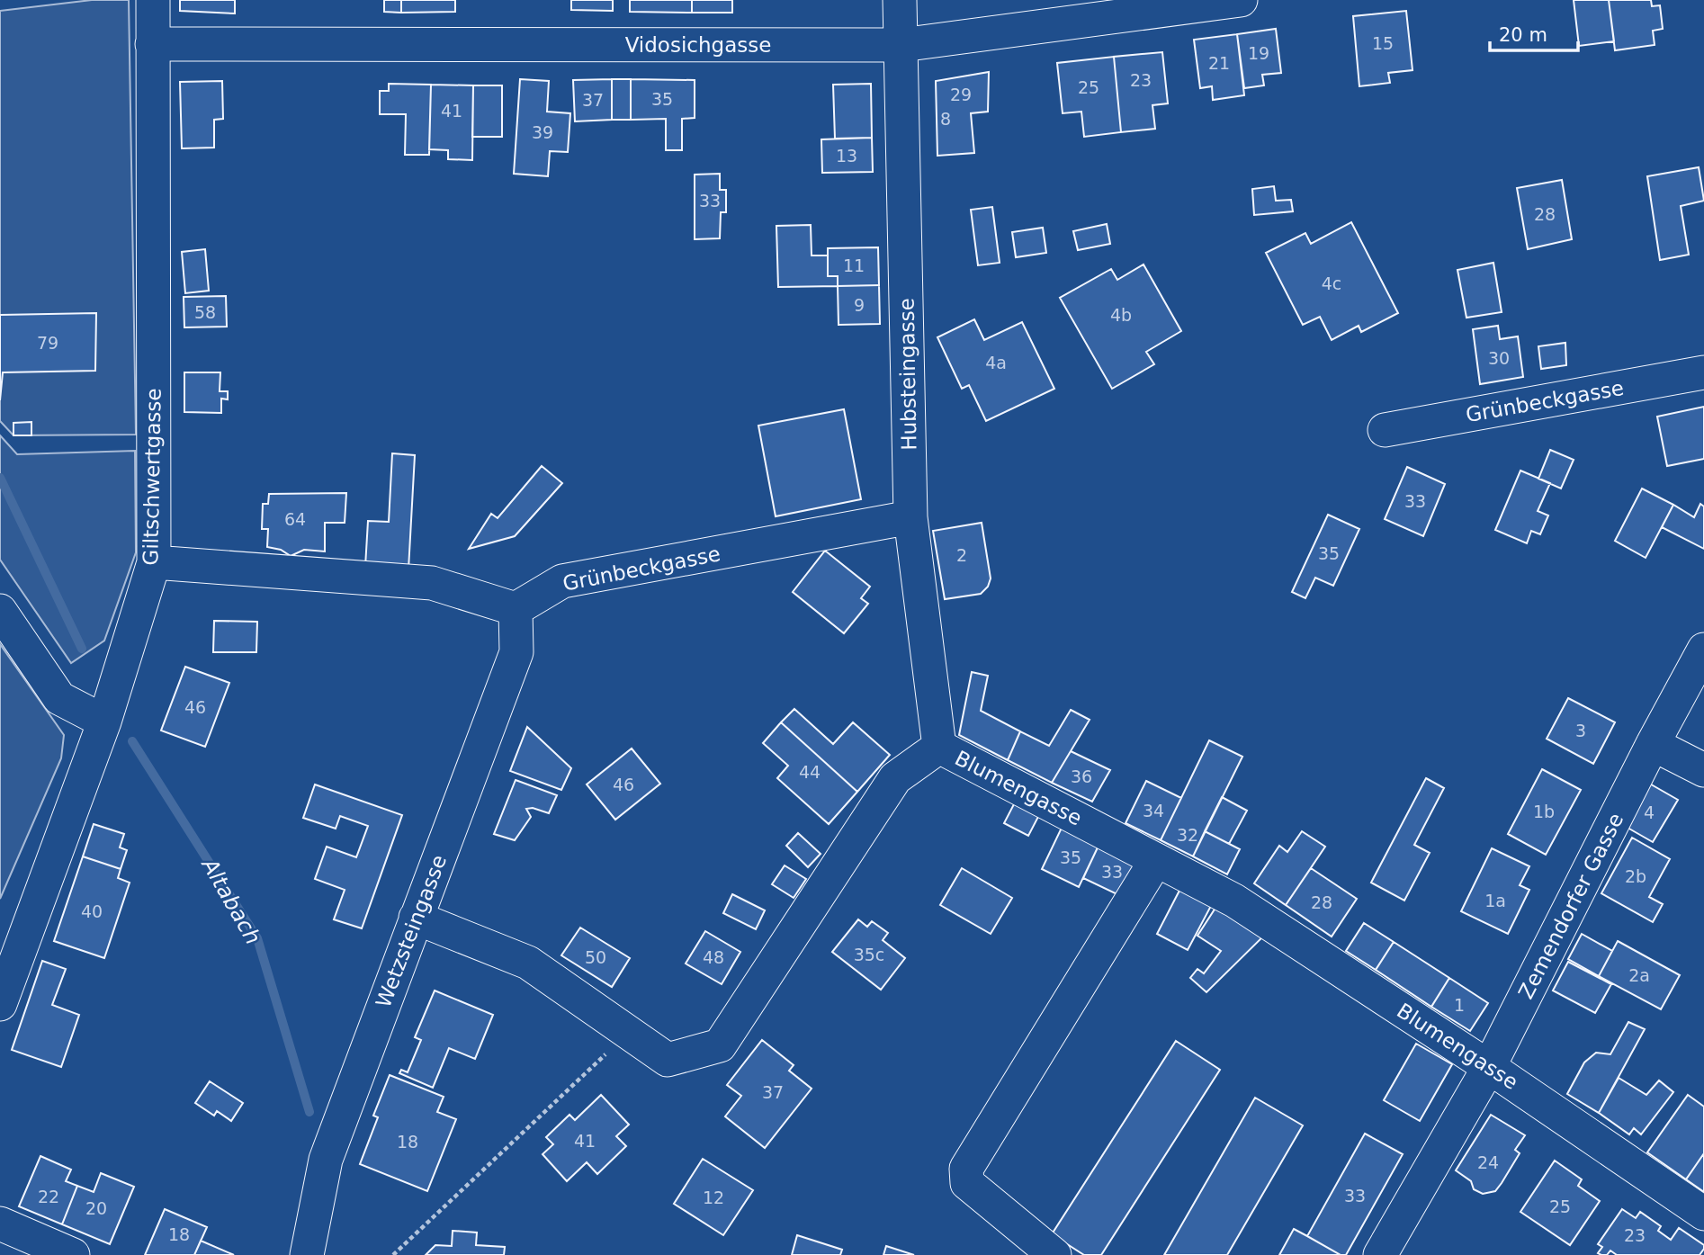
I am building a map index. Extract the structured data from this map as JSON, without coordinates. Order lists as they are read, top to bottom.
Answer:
{
  "streets": {
    "street": [
      "Vidosichgasse",
      "Hubsteingasse",
      "Grünbeckgasse",
      "Giltschwertgasse",
      "Blumengasse",
      "Zemendorfer Gasse",
      "Wetzsteingasse"
    ]
  },
  "crossings": [
    ["Vidosichgasse", "Hubsteingasse"],
    ["Vidosichgasse", "Giltschwertgasse"],
    ["Hubsteingasse", "Grünbeckgasse"],
    ["Hubsteingasse", "Blumengasse"],
    ["Grünbeckgasse", "Wetzsteingasse"],
    ["Blumengasse", "Zemendorfer Gasse"],
    ["Blumengasse", "Wetzsteingasse"]
  ],
  "water": ["Altabach"],
  "house_numbers": [
    "15",
    "19",
    "21",
    "23",
    "25",
    "29",
    "35",
    "37",
    "41",
    "8",
    "39",
    "13",
    "33",
    "28",
    "11",
    "4c",
    "9",
    "58",
    "4b",
    "79",
    "30",
    "4a",
    "33",
    "64",
    "35",
    "2",
    "46",
    "3",
    "44",
    "36",
    "46",
    "34",
    "1b",
    "4",
    "32",
    "35",
    "33",
    "2b",
    "1a",
    "28",
    "40",
    "35c",
    "50",
    "48",
    "2a",
    "1",
    "37",
    "41",
    "18",
    "24",
    "33",
    "22",
    "12",
    "25",
    "20",
    "18",
    "23"
  ],
  "scale_bar": "20 m"
}
